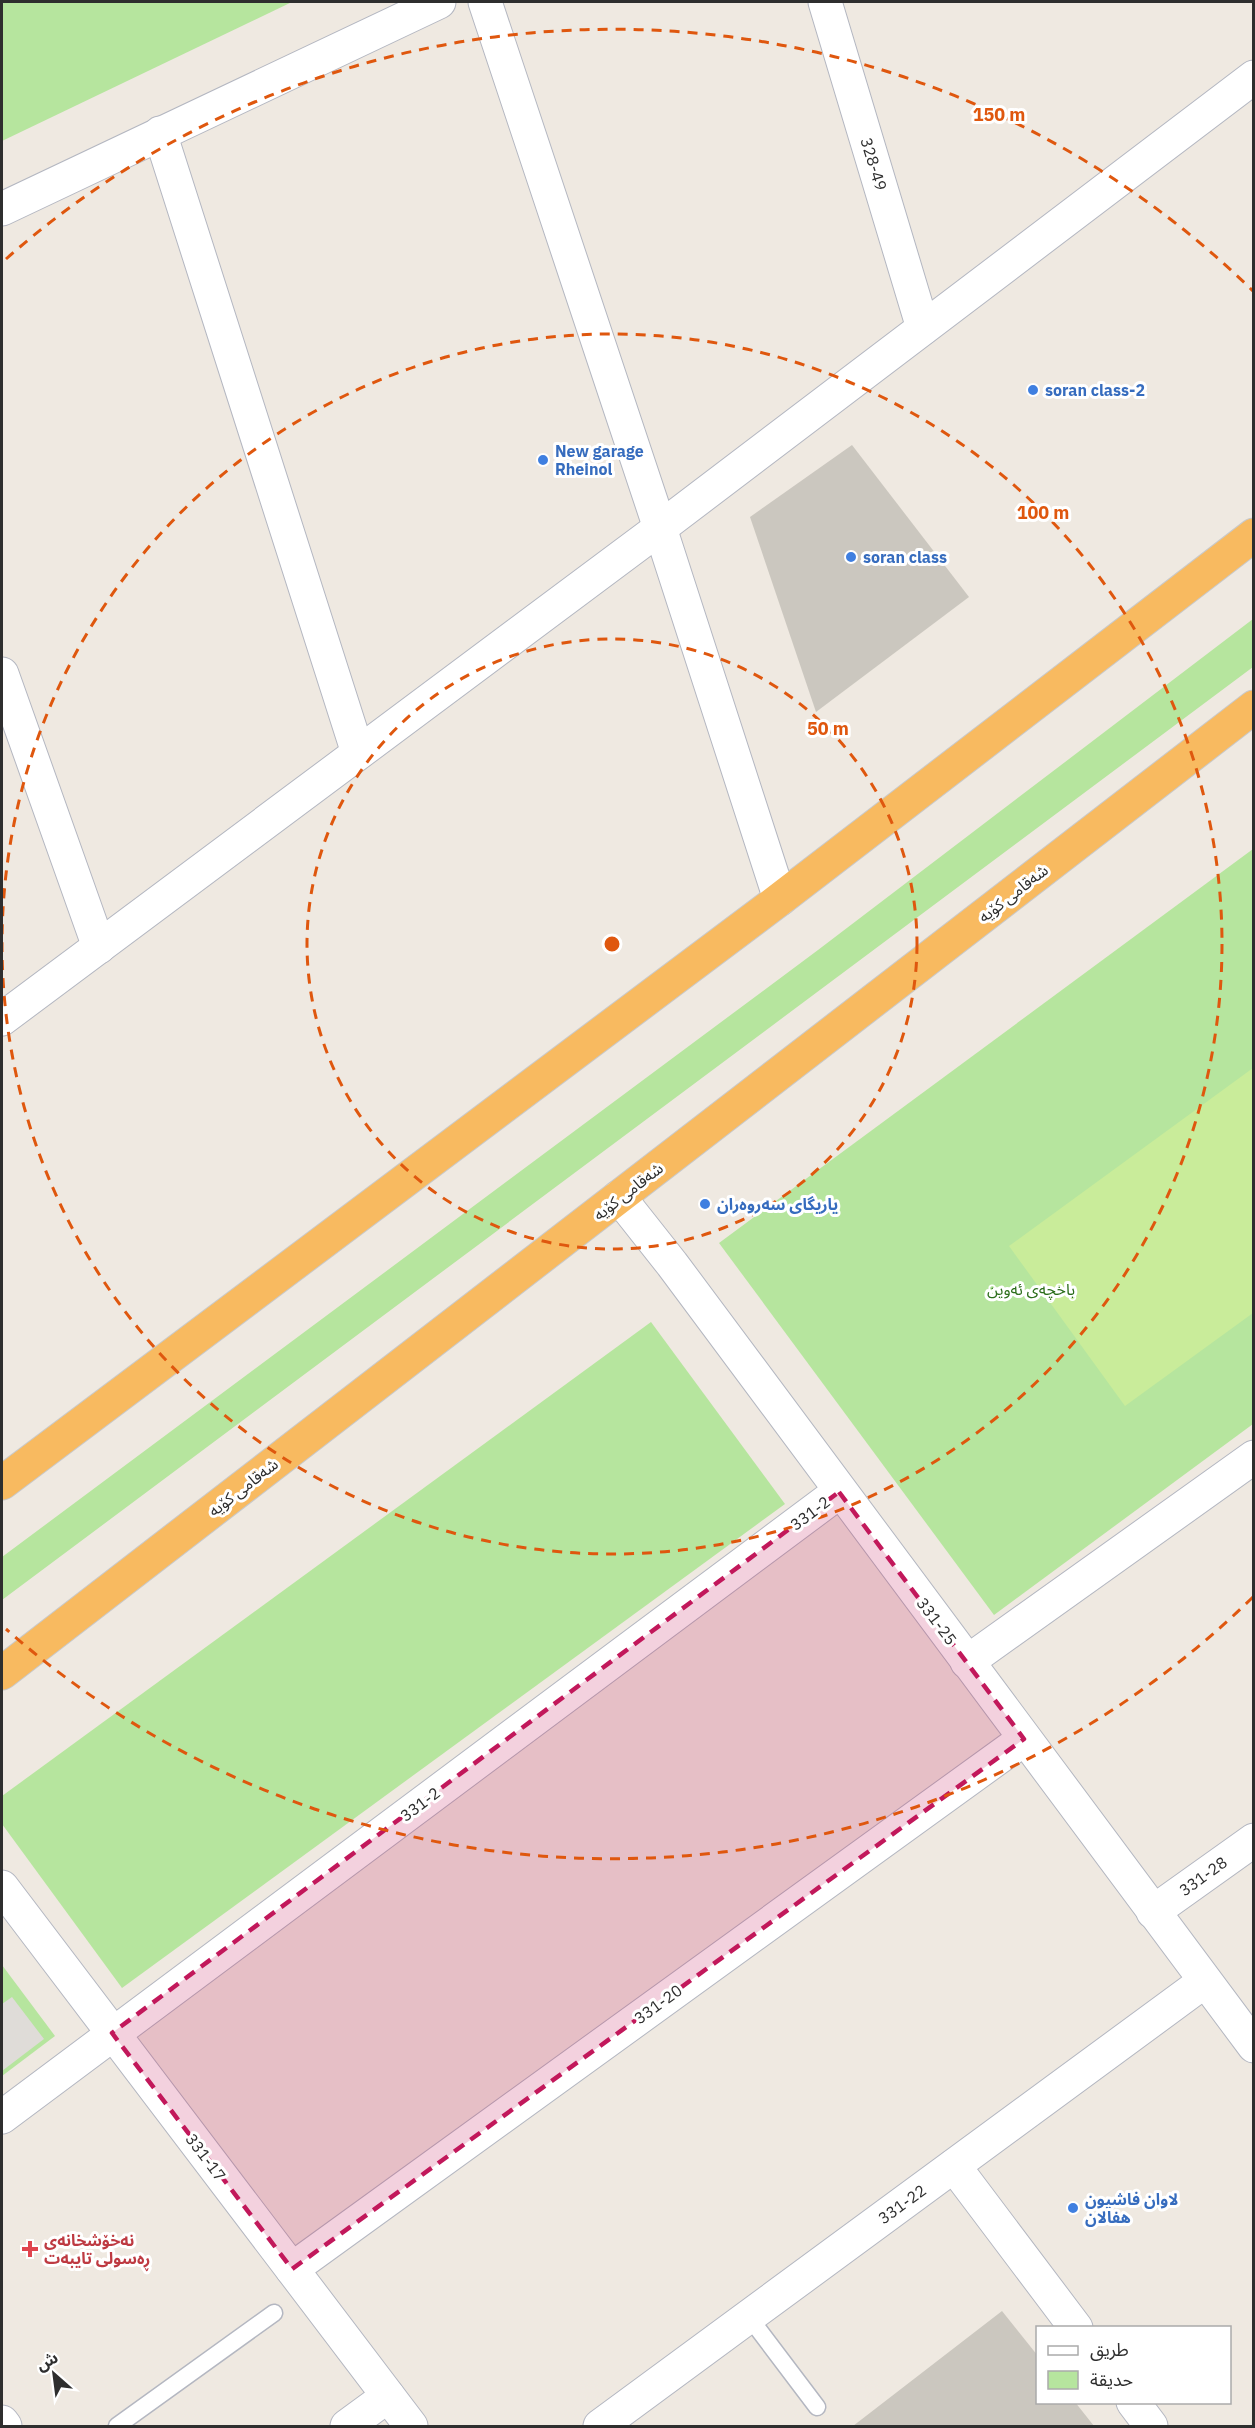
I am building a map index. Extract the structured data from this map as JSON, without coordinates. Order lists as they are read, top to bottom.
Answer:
{
  "streets": {
    "highway": ["شەقامی کۆیە"],
    "street": [
      "328-49",
      "331-2",
      "331-25",
      "331-28",
      "331-20",
      "331-17",
      "331-22"
    ]
  },
  "crossings": [
    ["شەقامی کۆیە", "331-25"],
    ["331-2", "331-25"],
    ["331-2", "331-17"],
    ["331-25", "331-28"],
    ["331-25", "331-20"],
    ["331-25", "331-22"],
    ["331-20", "331-17"]
  ],
  "parks": ["باخچەی ئەوین"],
  "places": {
    "other": [
      "soran class-2",
      "New garage Rheinol",
      "soran class",
      "یاریگای سەروەران",
      "لاوان فاشيون هفالان"
    ],
    "health": ["نەخۆشخانەی ڕەسولی تایبەت"]
  },
  "legend": ["طريق", "حديقة"],
  "north": "top left",
  "rings": ["150 m", "100 m", "50 m"]
}
